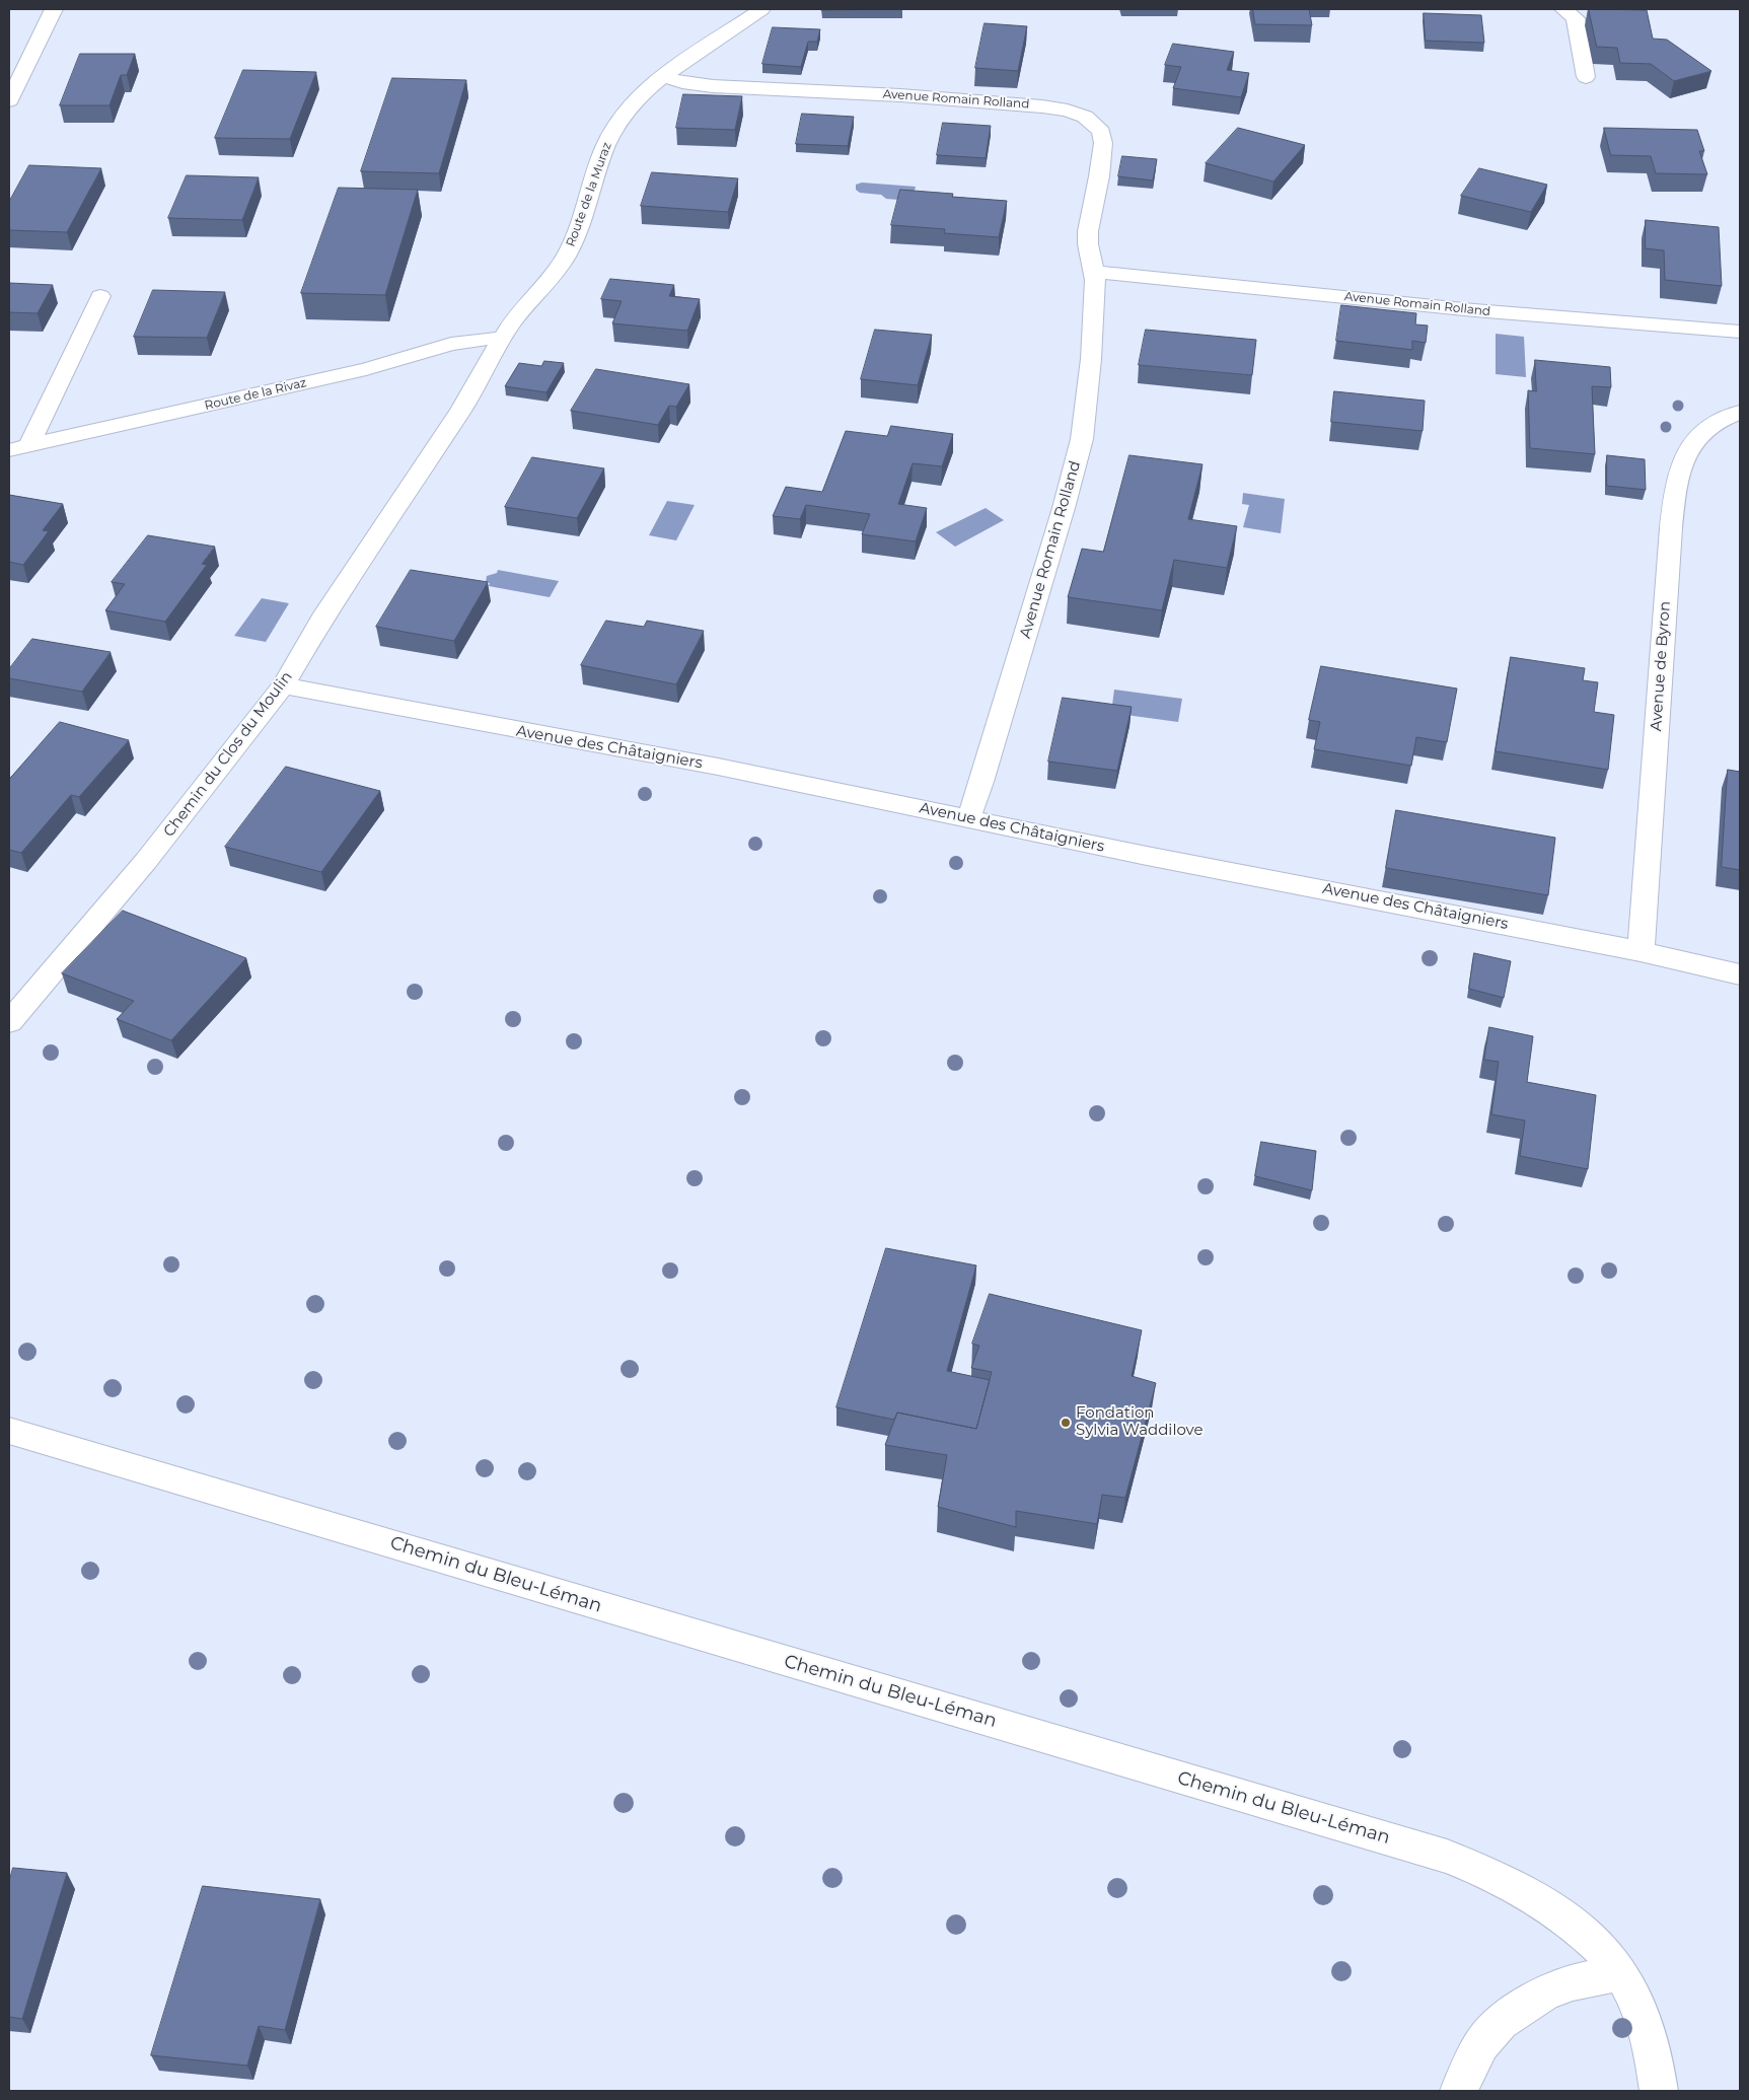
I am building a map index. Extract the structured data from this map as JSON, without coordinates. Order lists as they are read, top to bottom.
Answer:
{
  "streets": {
    "street": [
      "Avenue Romain Rolland",
      "Route de la Muraz",
      "Route de la Rivaz",
      "Avenue de Byron",
      "Avenue des Châtaigniers",
      "Chemin du Clos du Moulin",
      "Chemin du Bleu-Léman"
    ]
  },
  "crossings": [
    ["Avenue Romain Rolland", "Route de la Muraz"],
    ["Avenue Romain Rolland", "Avenue des Châtaigniers"],
    ["Route de la Muraz", "Route de la Rivaz"],
    ["Route de la Muraz", "Chemin du Clos du Moulin"],
    ["Route de la Rivaz", "Chemin du Clos du Moulin"],
    ["Avenue de Byron", "Avenue des Châtaigniers"],
    ["Avenue des Châtaigniers", "Chemin du Clos du Moulin"]
  ],
  "places": ["Fondation Sylvia Waddilove"]
}
